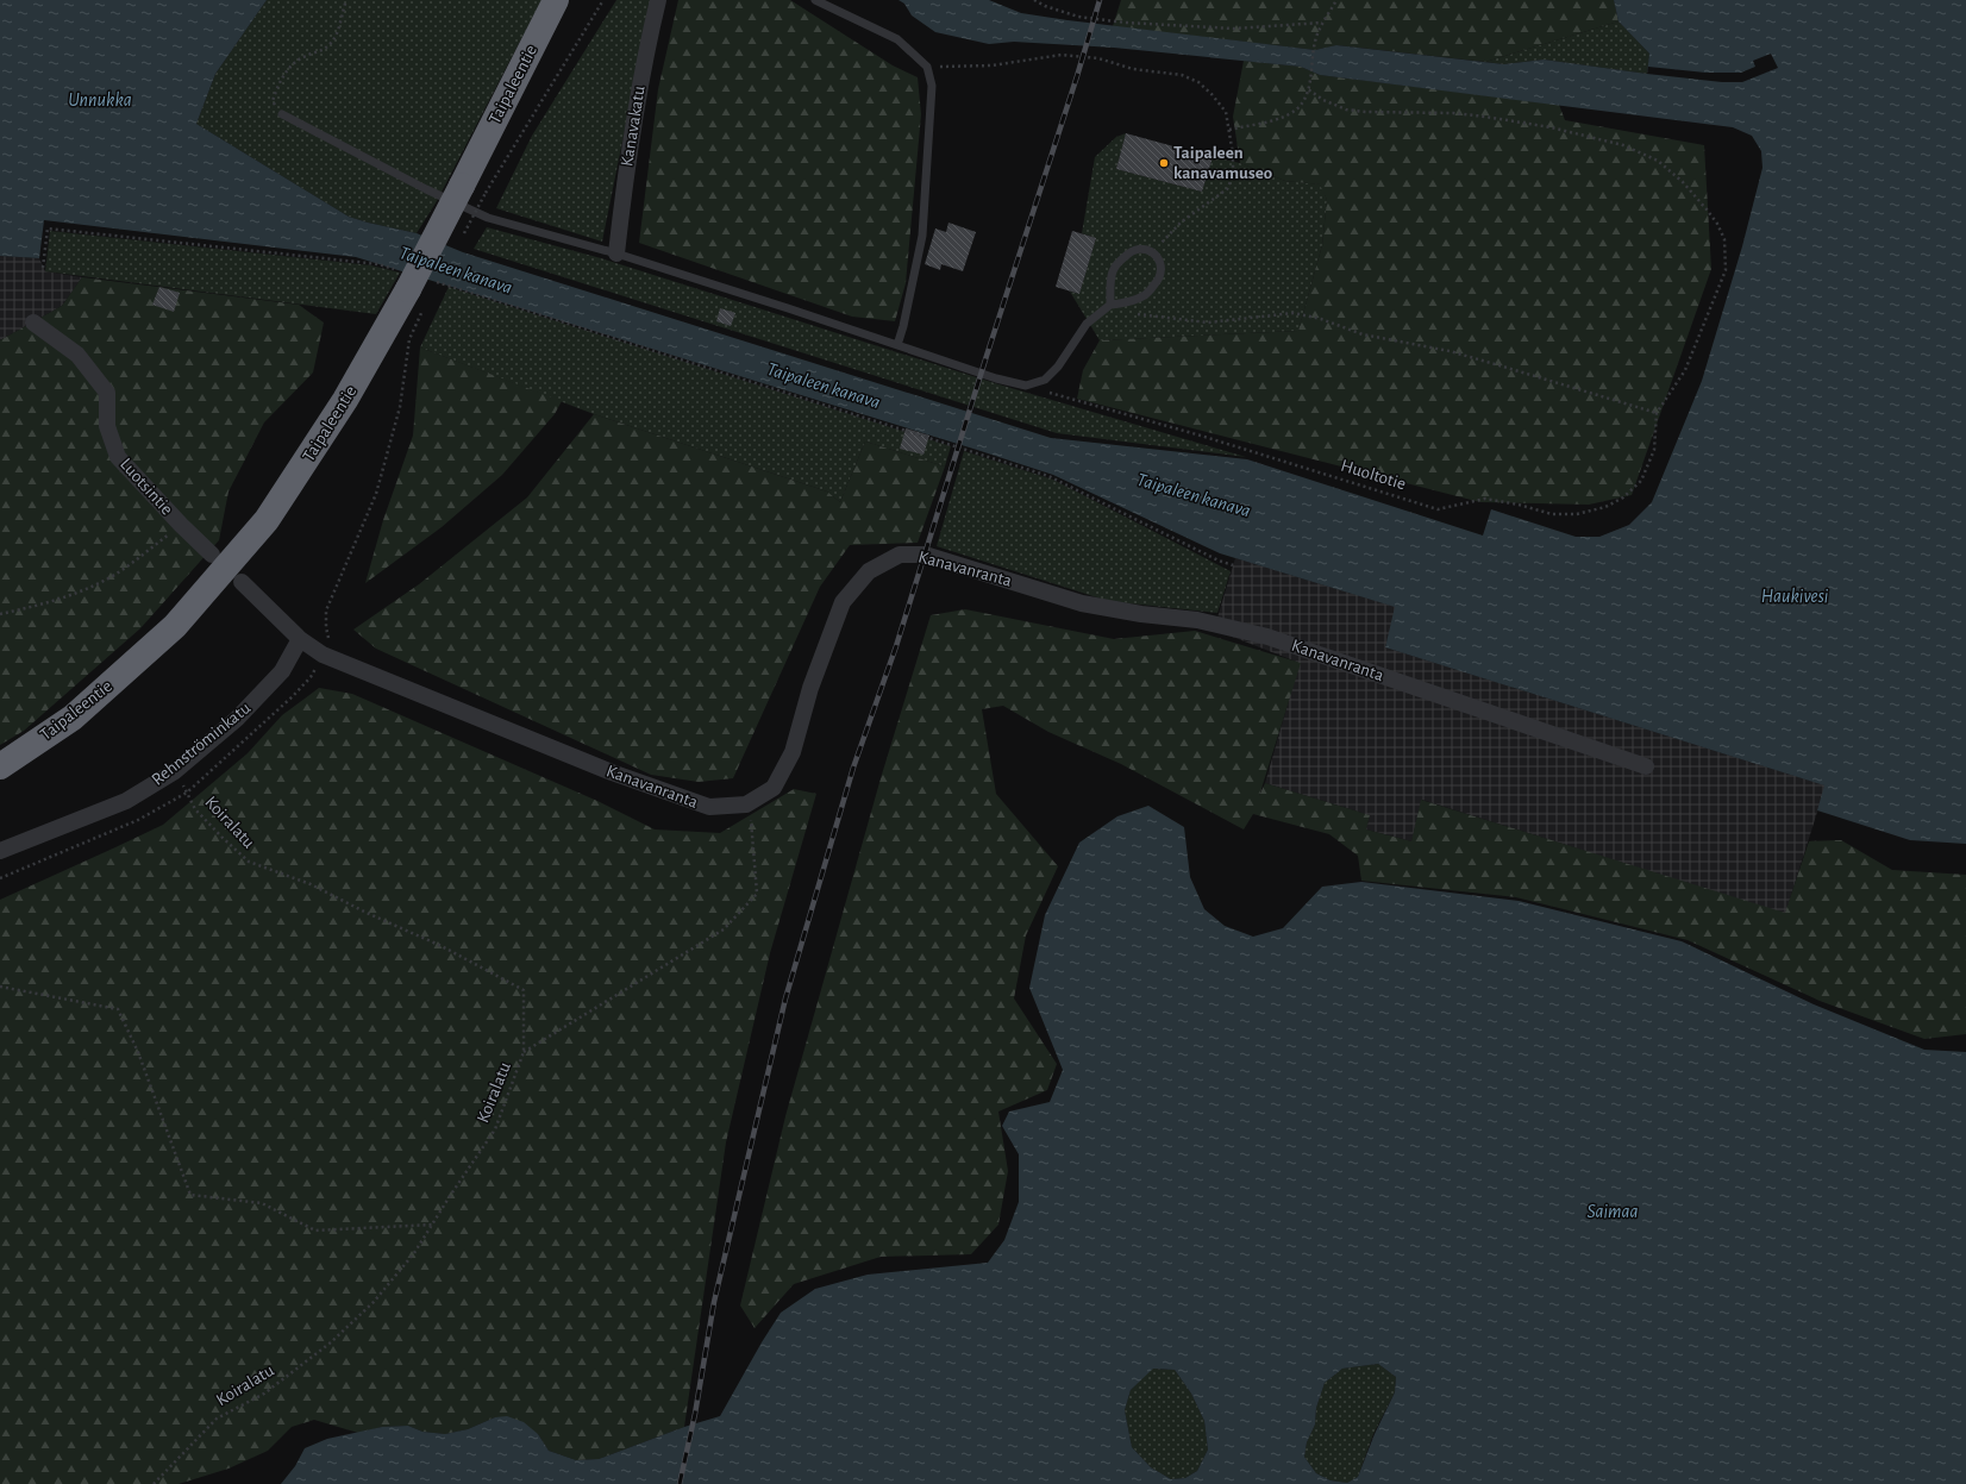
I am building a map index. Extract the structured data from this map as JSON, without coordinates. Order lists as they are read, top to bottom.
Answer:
{
  "streets": {
    "highway": ["Taipaleentie"],
    "street": [
      "Kanavakatu",
      "Luotsintie",
      "Kanavanranta",
      "Rehnströminkatu"
    ],
    "path": ["Huoltotie", "Koiralatu"]
  },
  "crossings": [
    ["Kanavanranta", "Rehnströminkatu"],
    ["Rehnströminkatu", "Koiralatu"]
  ],
  "water": [
    "Unnukka",
    "Taipaleen kanava",
    "Haukivesi",
    "Saimaa"
  ],
  "places": ["Taipaleen kanavamuseo"]
}
